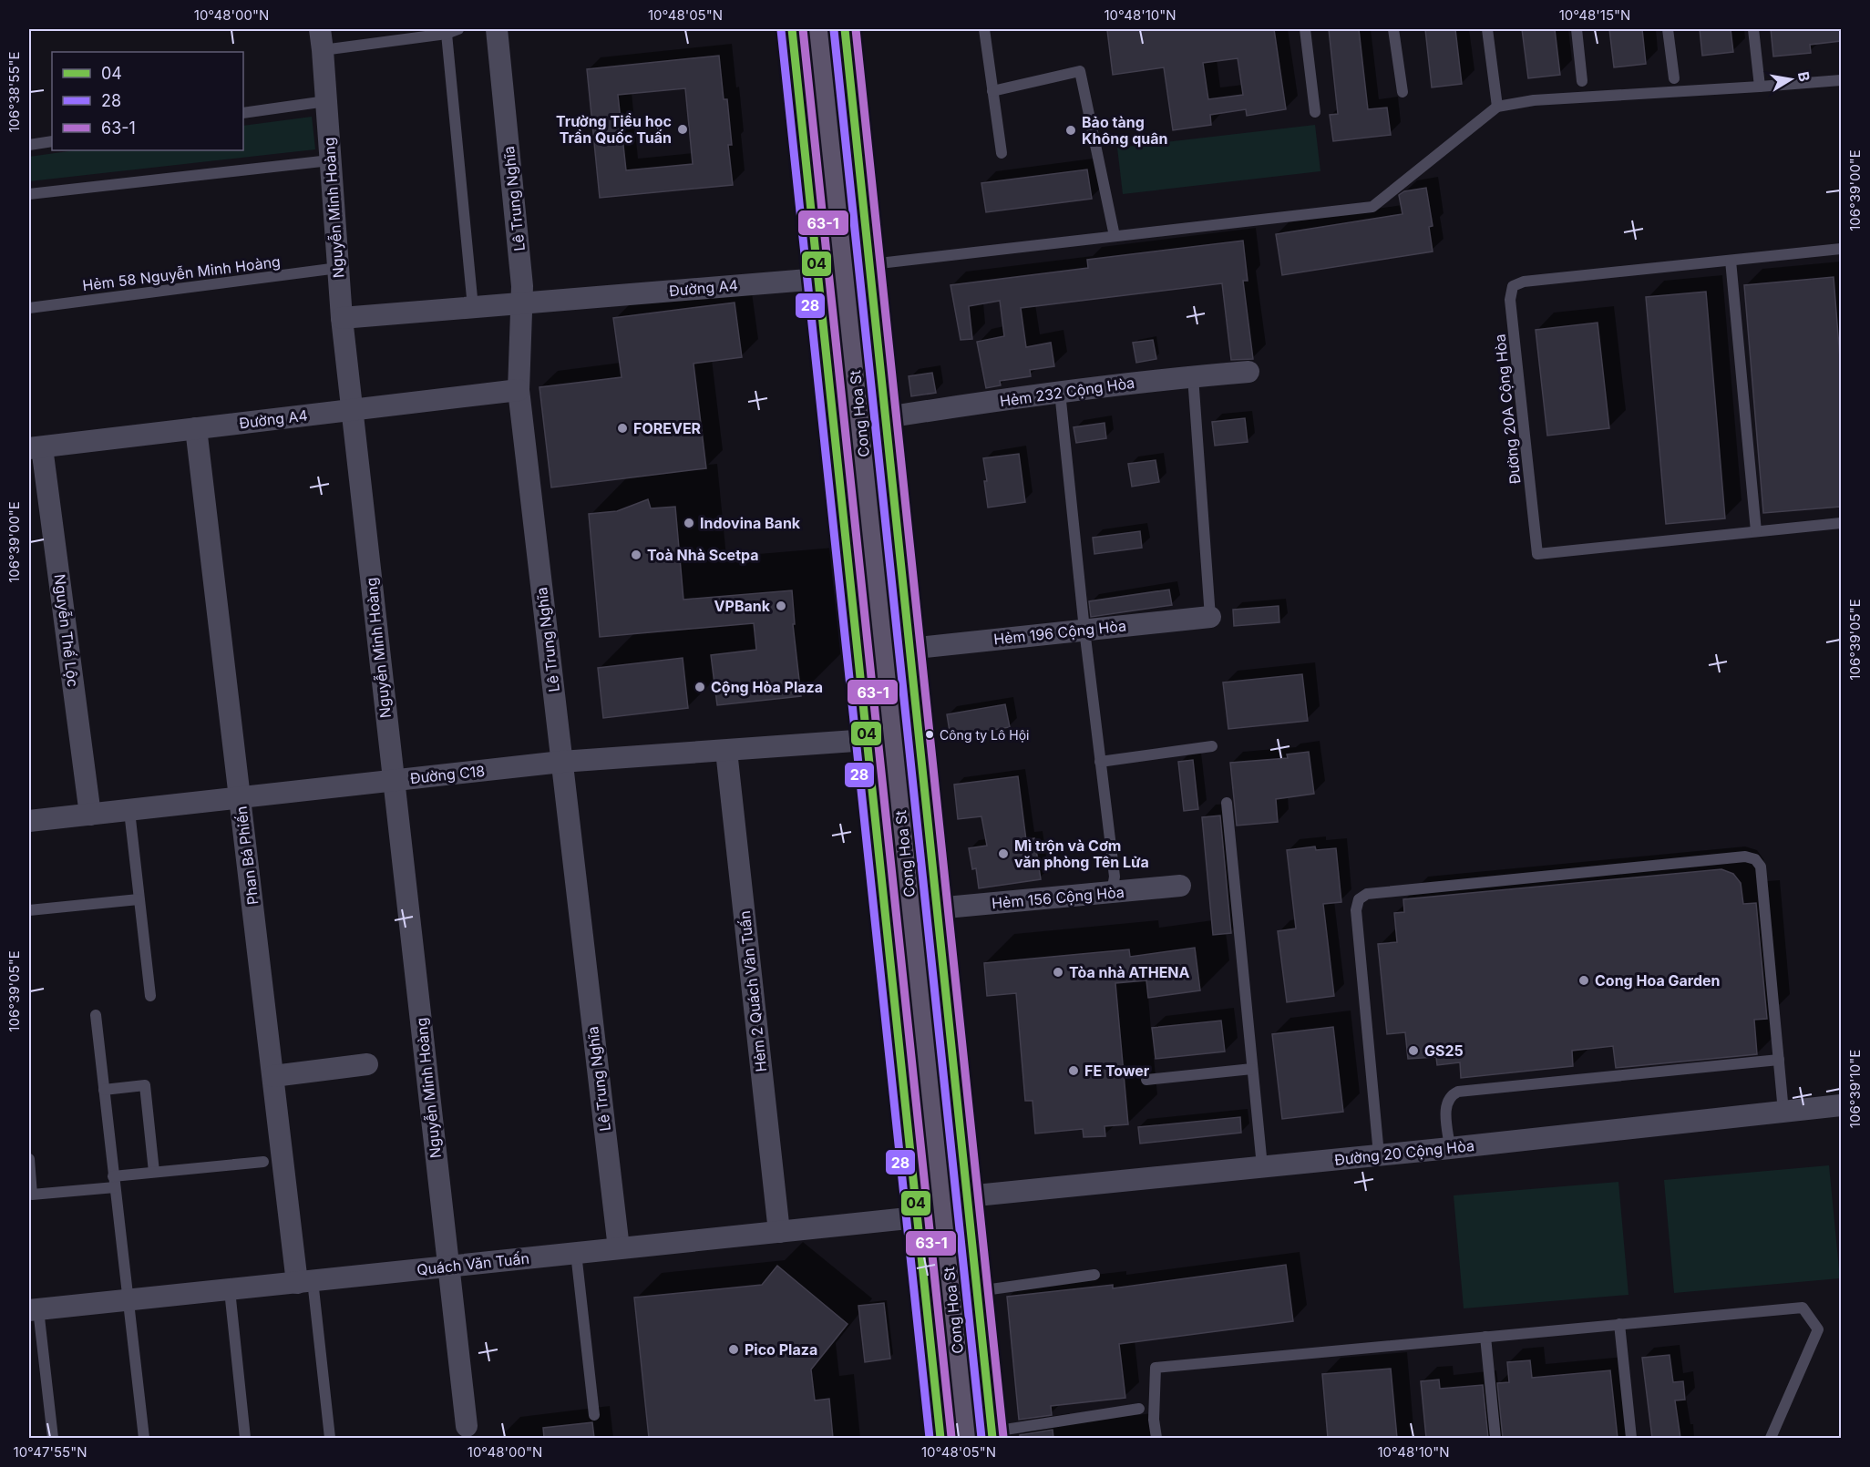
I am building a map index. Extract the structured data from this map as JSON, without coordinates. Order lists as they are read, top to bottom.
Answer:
{
  "streets": {
    "main road": ["Cong Hoa St"],
    "street": [
      "Lê Trung Nghĩa",
      "Nguyễn Minh Hoàng",
      "Đường A4",
      "Hẻm 232 Cộng Hòa",
      "Nguyễn Thế Lộc",
      "Hẻm 196 Cộng Hòa",
      "Đường C18",
      "Phan Bá Phiến",
      "Hẻm 156 Cộng Hòa",
      "Hẻm 2 Quách Văn Tuấn",
      "Đường 20 Cộng Hòa",
      "Quách Văn Tuấn"
    ],
    "lane": ["Hẻm 58 Nguyễn Minh Hoàng", "Đường 20A Cộng Hòa"]
  },
  "crossings": [
    ["Lê Trung Nghĩa", "Đường A4"],
    ["Lê Trung Nghĩa", "Đường C18"],
    ["Lê Trung Nghĩa", "Quách Văn Tuấn"],
    ["Nguyễn Minh Hoàng", "Hẻm 58 Nguyễn Minh Hoàng"],
    ["Nguyễn Minh Hoàng", "Đường A4"],
    ["Nguyễn Minh Hoàng", "Đường C18"],
    ["Nguyễn Minh Hoàng", "Quách Văn Tuấn"],
    ["Đường A4", "Cong Hoa St"],
    ["Đường A4", "Nguyễn Thế Lộc"],
    ["Đường A4", "Phan Bá Phiến"],
    ["Hẻm 232 Cộng Hòa", "Cong Hoa St"],
    ["Cong Hoa St", "Hẻm 196 Cộng Hòa"],
    ["Cong Hoa St", "Đường C18"],
    ["Cong Hoa St", "Hẻm 156 Cộng Hòa"],
    ["Cong Hoa St", "Đường 20 Cộng Hòa"],
    ["Cong Hoa St", "Quách Văn Tuấn"],
    ["Nguyễn Thế Lộc", "Đường C18"],
    ["Đường C18", "Phan Bá Phiến"],
    ["Đường C18", "Hẻm 2 Quách Văn Tuấn"],
    ["Phan Bá Phiến", "Quách Văn Tuấn"],
    ["Hẻm 2 Quách Văn Tuấn", "Quách Văn Tuấn"]
  ],
  "places": [
    "Trường Tiểu học Trần Quốc Tuấn",
    "Bảo tàng Không quân",
    "FOREVER",
    "Indovina Bank",
    "Toà Nhà Scetpa",
    "VPBank",
    "Cộng Hòa Plaza",
    "Công ty Lô Hội",
    "Mì trộn và Cơm văn phòng Tên Lửa",
    "Tòa nhà ATHENA",
    "Cong Hoa Garden",
    "GS25",
    "FE Tower",
    "Pico Plaza"
  ],
  "lines": ["transit line 04", "transit line 63-1", "transit line 28"],
  "legend": ["04", "28", "63-1"],
  "north": "right",
  "coordinates": [
    "10°48'00\"N",
    "10°48'05\"N",
    "10°48'10\"N",
    "10°48'15\"N",
    "106°38'55\"E",
    "106°39'00\"E",
    "106°39'05\"E",
    "106°39'10\"E",
    "10°47'55\"N"
  ]
}
